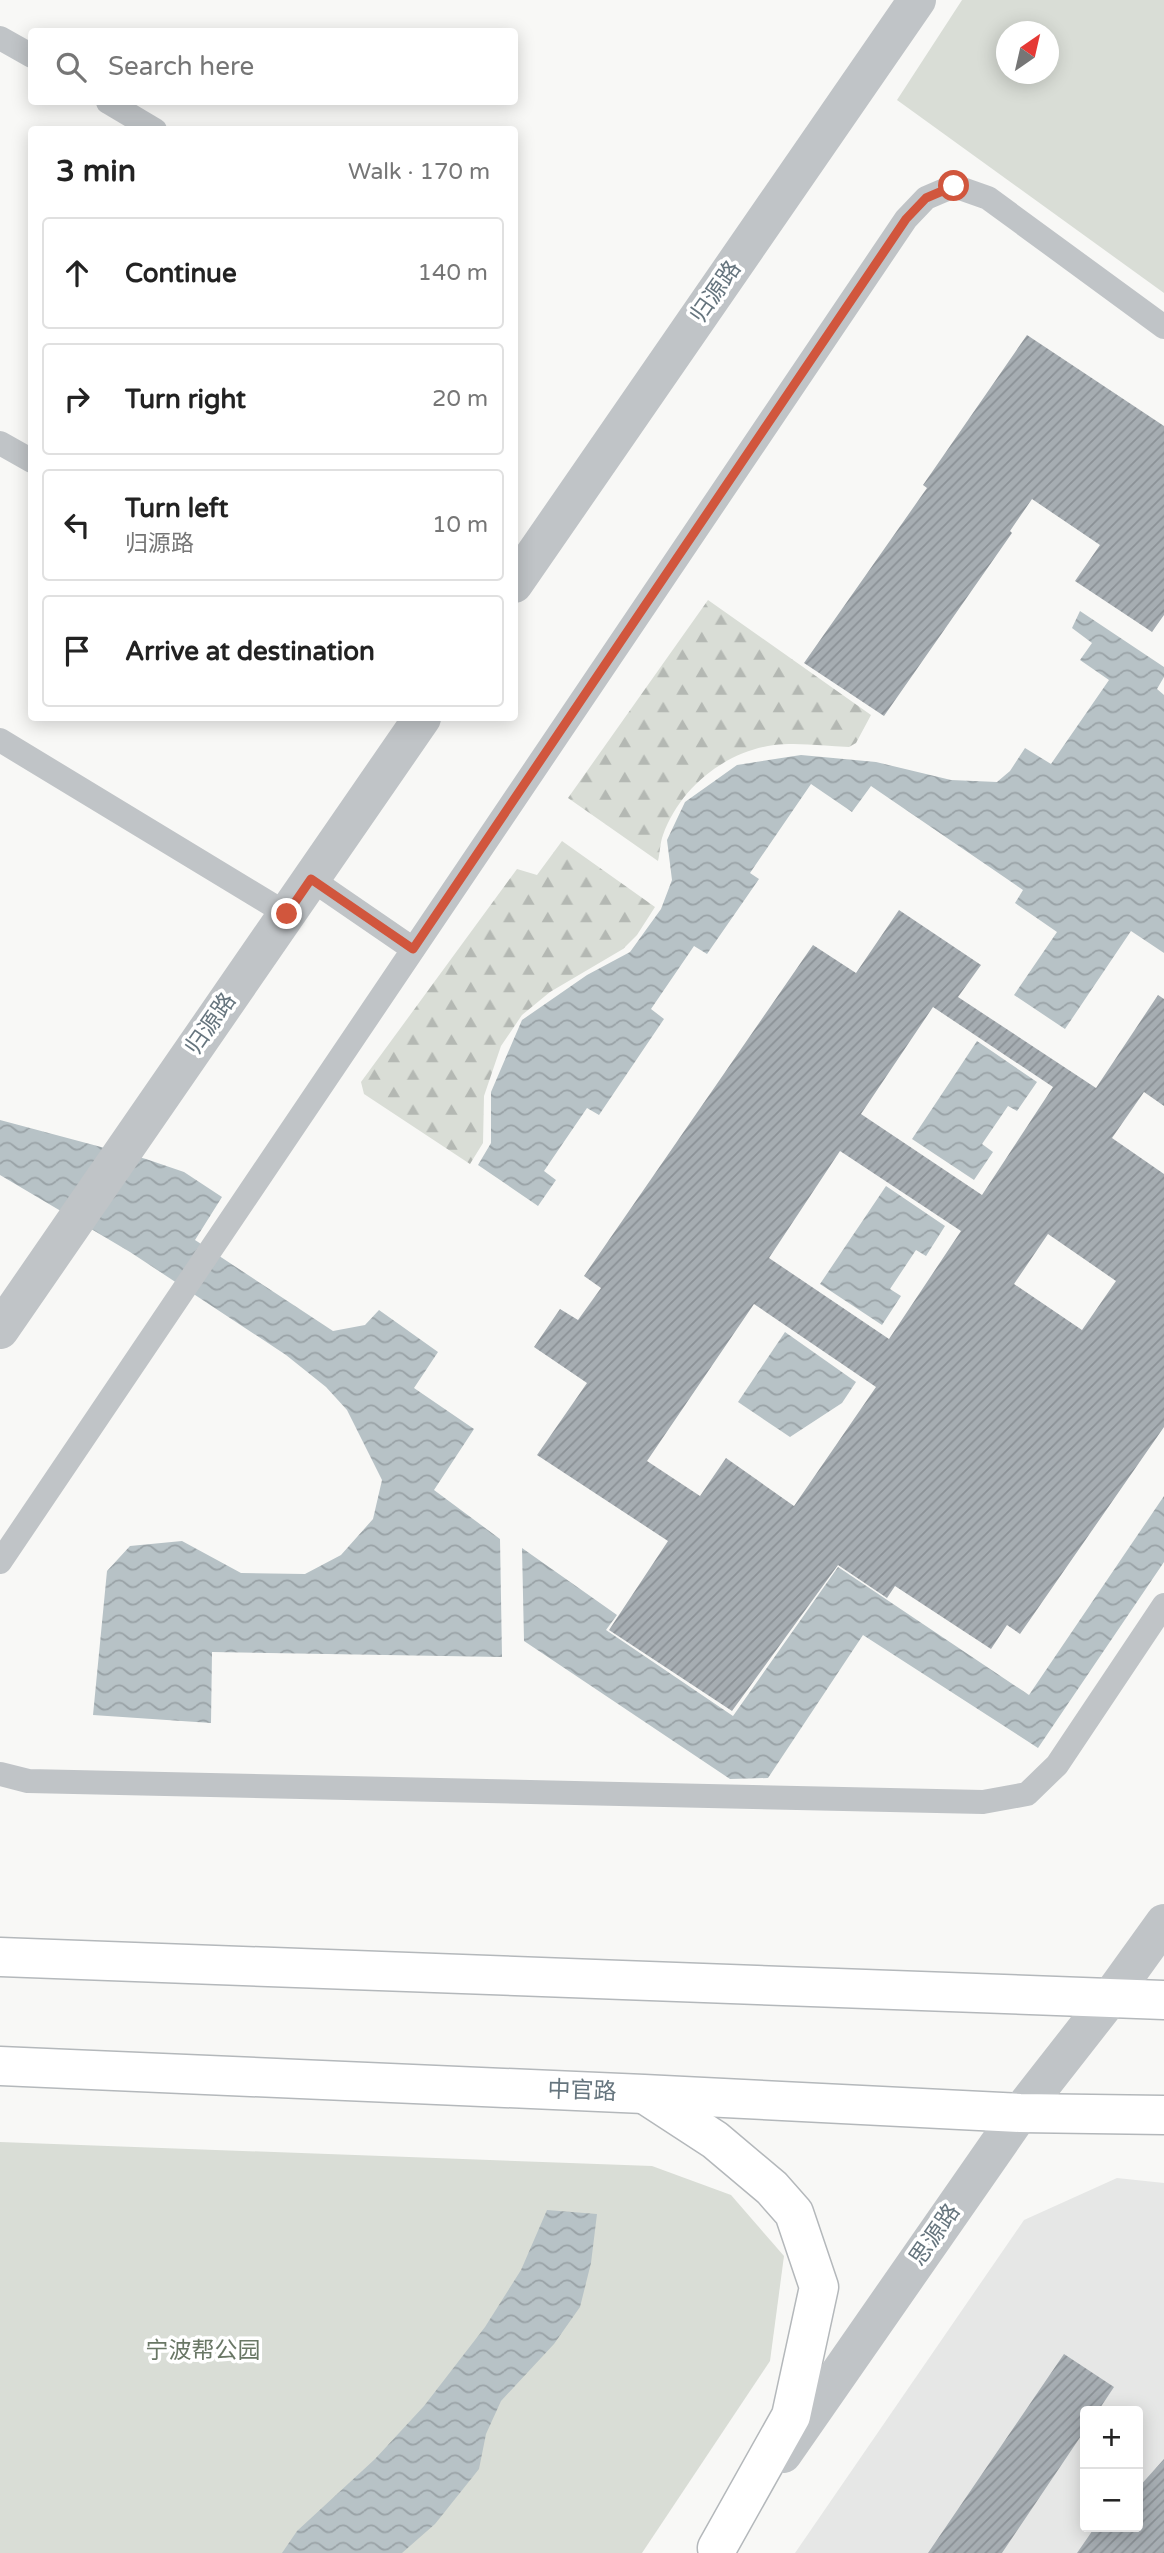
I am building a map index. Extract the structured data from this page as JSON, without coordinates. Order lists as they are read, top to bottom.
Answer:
{
  "streets": {
    "main road": ["中官路"],
    "street": ["归源路", "思源路"]
  },
  "crossings": [
    ["中官路", "思源路"]
  ],
  "parks": ["宁波帮公园"],
  "north": "top right",
  "page": {
    "search": "Search here",
    "heading": ["3 min", "Walk · 170 m"],
    "list": [
      ["Continue", "140 m"],
      ["Turn right", "20 m"],
      ["Turn left", "归源路", "10 m"],
      "Arrive at destination"
    ],
    "map_buttons": ["+", "−"]
  }
}
